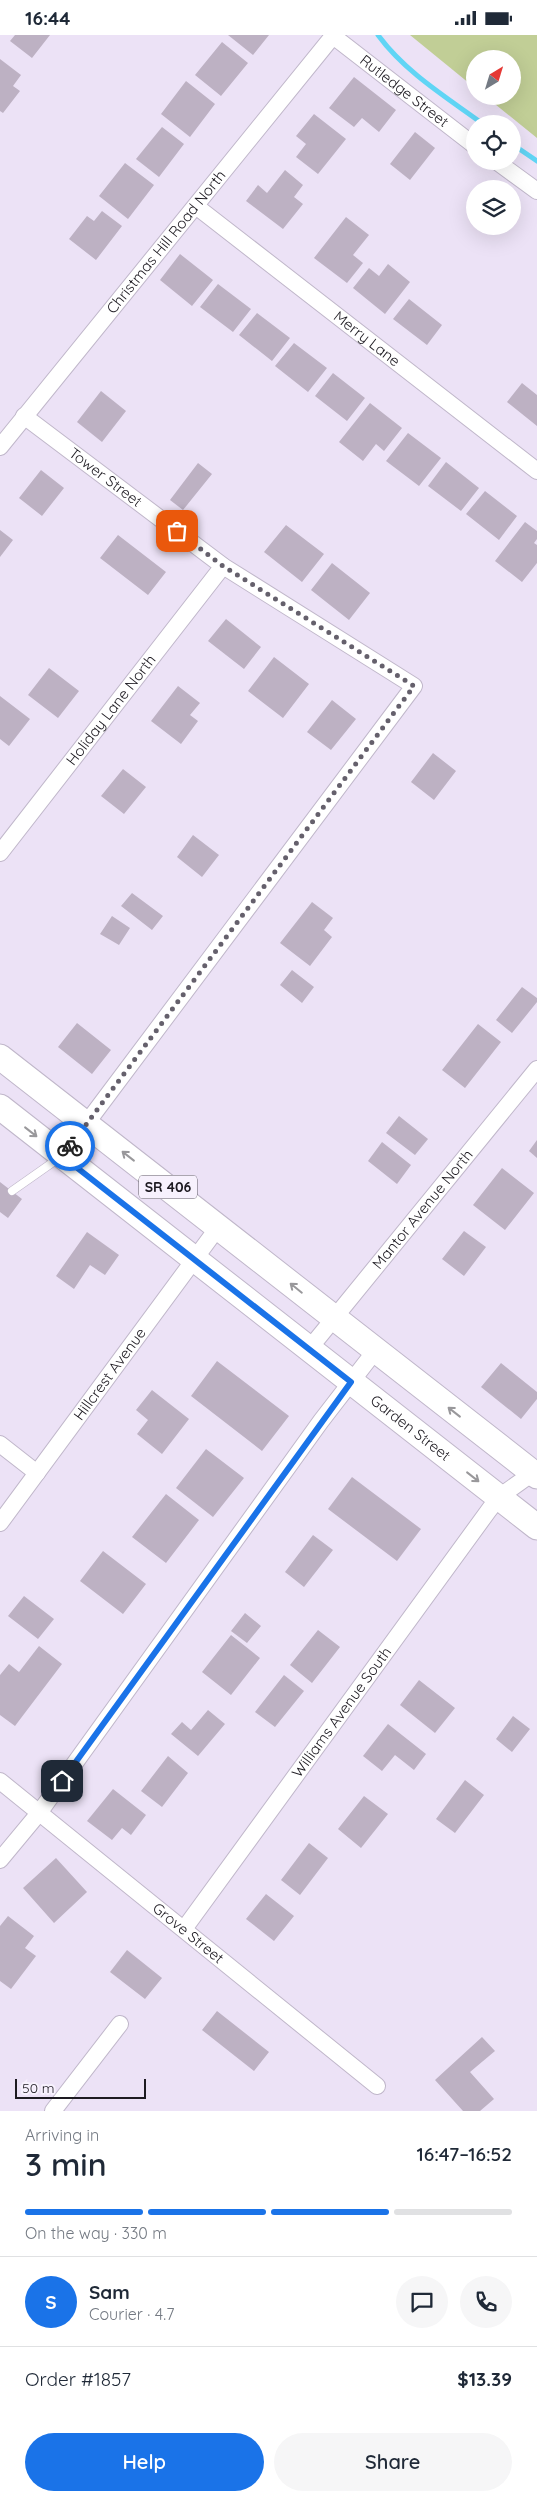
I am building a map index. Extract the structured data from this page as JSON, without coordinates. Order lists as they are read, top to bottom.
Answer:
{
  "streets": {
    "main road": ["SR 406", "Garden Street"],
    "street": [
      "Rutledge Street",
      "Christmas Hill Road North",
      "Merry Lane",
      "Tower Street",
      "Holiday Lane North",
      "Mantor Avenue North",
      "Hillcrest Avenue",
      "Williams Avenue South",
      "Grove Street"
    ]
  },
  "crossings": [
    ["Rutledge Street", "Christmas Hill Road North"],
    ["Christmas Hill Road North", "Merry Lane"],
    ["Christmas Hill Road North", "Tower Street"],
    ["Tower Street", "Holiday Lane North"],
    ["Tower Street", "SR 406"],
    ["SR 406", "Mantor Avenue North"],
    ["SR 406", "Hillcrest Avenue"],
    ["Mantor Avenue North", "Garden Street"],
    ["Hillcrest Avenue", "Garden Street"],
    ["Garden Street", "Williams Avenue South"],
    ["Williams Avenue South", "Grove Street"]
  ],
  "scale_bar": "50 m",
  "north": "top right",
  "page": {
    "status": "16:44",
    "scale": "50 m",
    "heading": ["3 min", "Arriving in", "16:47–16:52"],
    "panel": [
      "Sam",
      "Courier · 4.7",
      "Order #1857",
      "$13.39"
    ],
    "bar": "On the way · 330 m",
    "round": "S",
    "buttons": ["Help", "Share"]
  }
}
